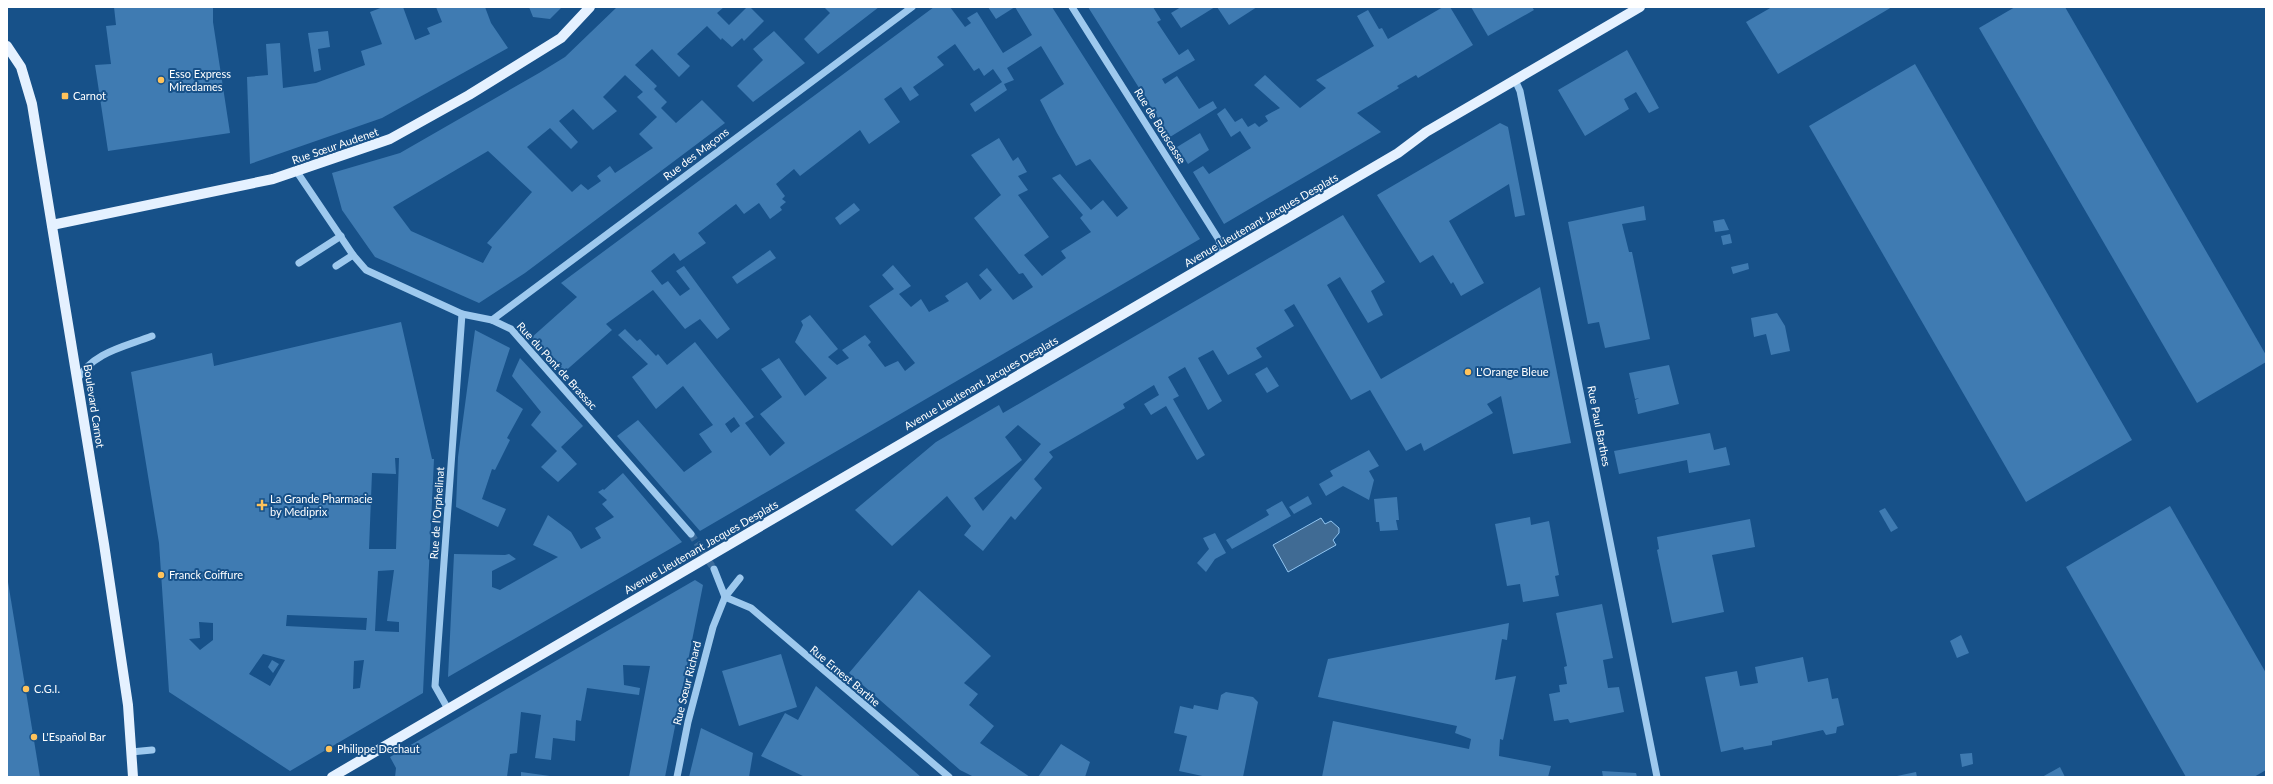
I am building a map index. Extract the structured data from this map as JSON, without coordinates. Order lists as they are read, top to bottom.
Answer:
{
  "streets": {
    "main road": ["Rue Sœur Audenet", "Avenue Lieutenant Jacques Desplats", "Boulevard Carnot"],
    "street": [
      "Rue de Bouscasse",
      "Rue des Maçons",
      "Rue du Pont de Brassac",
      "Rue Paul Barthes",
      "Rue de l'Orphelinat",
      "Rue Ernest Barthe",
      "Rue Sœur Richard"
    ]
  },
  "crossings": [
    ["Rue de Bouscasse", "Avenue Lieutenant Jacques Desplats"],
    ["Rue Sœur Audenet", "Rue du Pont de Brassac"],
    ["Rue Sœur Audenet", "Boulevard Carnot"],
    ["Rue des Maçons", "Rue du Pont de Brassac"],
    ["Avenue Lieutenant Jacques Desplats", "Rue Paul Barthes"],
    ["Avenue Lieutenant Jacques Desplats", "Rue de l'Orphelinat"],
    ["Rue du Pont de Brassac", "Rue de l'Orphelinat"],
    ["Rue Ernest Barthe", "Rue Sœur Richard"]
  ],
  "places": {
    "other": [
      "Esso Express Miredames",
      "L'Orange Bleue",
      "Franck Coiffure",
      "C.G.I.",
      "L'Español Bar",
      "Philippe Dechaut"
    ],
    "transit": ["Carnot"],
    "health": ["La Grande Pharmacie by Mediprix"]
  }
}
